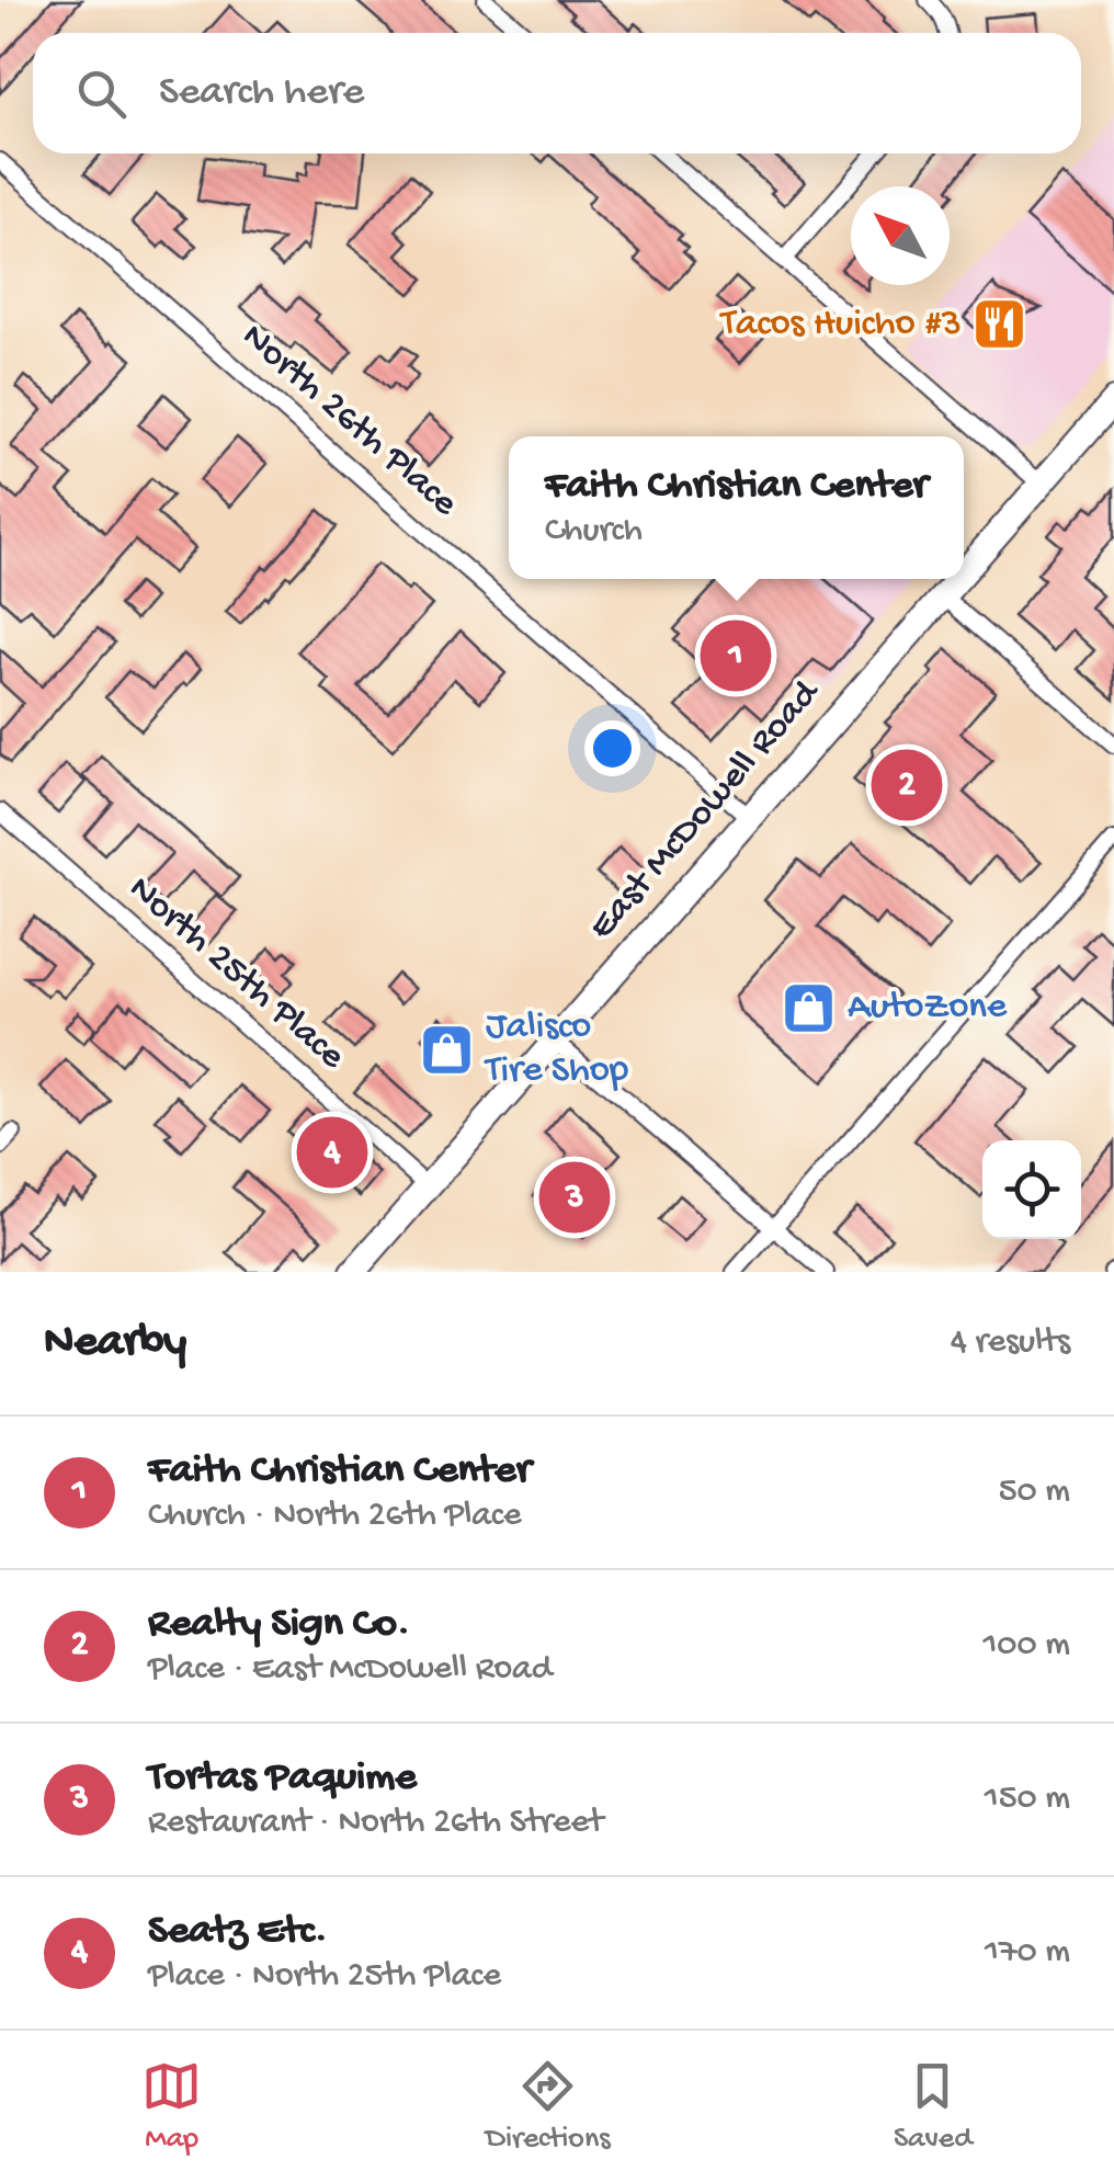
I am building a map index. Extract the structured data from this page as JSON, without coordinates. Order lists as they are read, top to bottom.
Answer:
{
  "streets": {
    "main road": ["East McDowell Road"],
    "street": ["North 26th Place", "North 25th Place"]
  },
  "crossings": [
    ["North 26th Place", "East McDowell Road"],
    ["East McDowell Road", "North 25th Place"]
  ],
  "places": {
    "restaurant": ["Tacos Huicho #3"],
    "shop": ["AutoZone", "Jalisco Tire Shop"]
  },
  "north": "top left",
  "page": {
    "search": "Search here",
    "popup": ["Faith Christian Center", "Church"],
    "pins": [
      "1",
      "2",
      "4",
      "3"
    ],
    "heading": ["Nearby", "4 results"],
    "list": [
      {
        "mark": "1",
        "name": "Faith Christian Center",
        "note": "Church · North 26th Place",
        "value": "50 m"
      },
      {
        "mark": "2",
        "name": "Realty Sign Co.",
        "note": "Place · East McDowell Road",
        "value": "100 m"
      },
      {
        "mark": "3",
        "name": "Tortas Paquime",
        "note": "Restaurant · North 26th Street",
        "value": "150 m"
      },
      {
        "mark": "4",
        "name": "Seatz Etc.",
        "note": "Place · North 25th Place",
        "value": "170 m"
      }
    ],
    "nav": ["Map", "Directions", "Saved"]
  }
}
